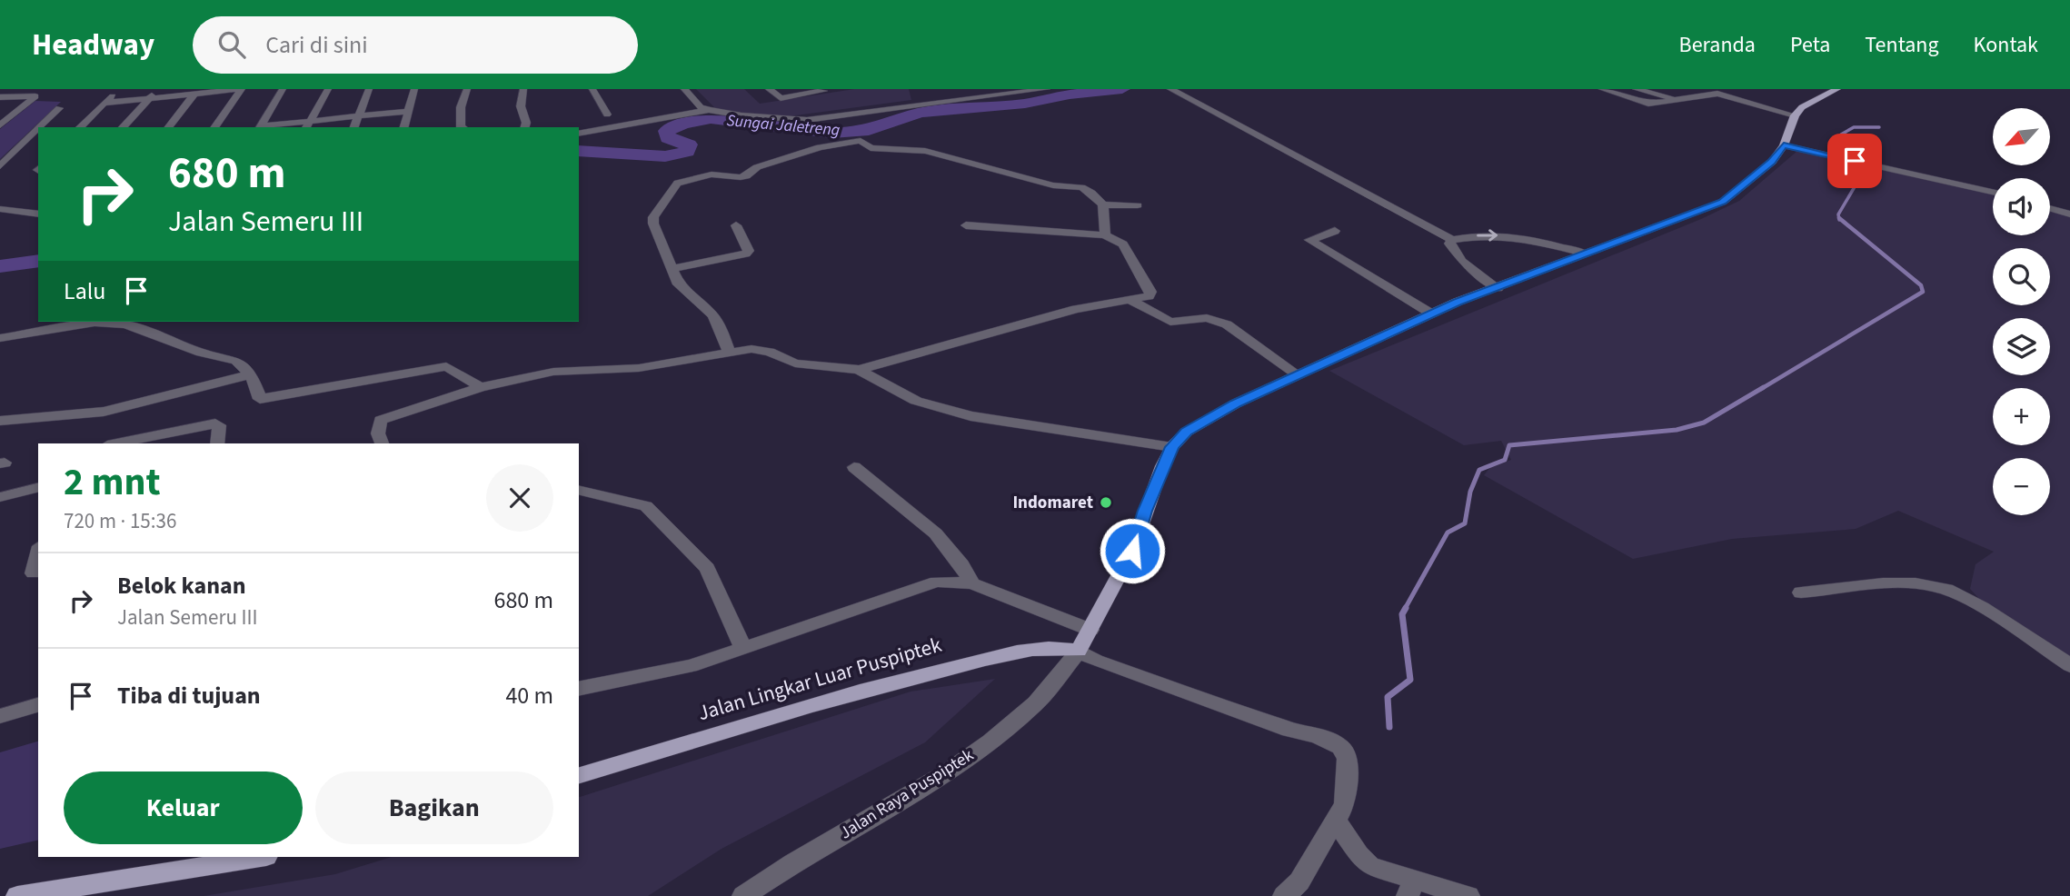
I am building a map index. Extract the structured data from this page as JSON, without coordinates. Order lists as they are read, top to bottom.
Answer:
{
  "streets": {
    "main road": ["Jalan Lingkar Luar Puspiptek", "Jalan Raya Puspiptek"]
  },
  "crossings": [
    ["Jalan Lingkar Luar Puspiptek", "Jalan Raya Puspiptek"]
  ],
  "water": ["Sungai Jaletreng"],
  "places": ["Indomaret"],
  "north": "bottom left",
  "page": {
    "header": "Headway",
    "search": "Cari di sini",
    "nav": [
      "Beranda",
      "Peta",
      "Tentang",
      "Kontak"
    ],
    "map_buttons": ["+", "−"],
    "turn": ["680 m", "Jalan Semeru III"],
    "then": "Lalu",
    "heading": ["2 mnt", "720 m · 15:36"],
    "list": [
      {
        "name": "Belok kanan",
        "note": "Jalan Semeru III",
        "value": "680 m"
      },
      {
        "name": "Tiba di tujuan",
        "value": "40 m"
      }
    ],
    "buttons": ["Keluar", "Bagikan"]
  }
}
